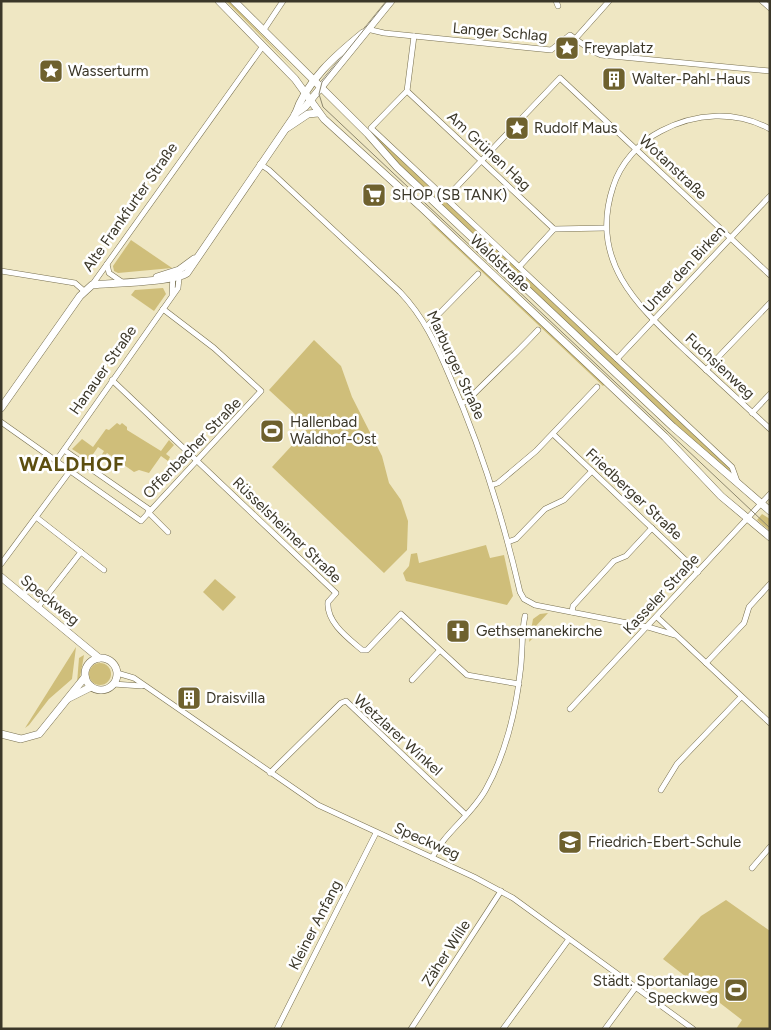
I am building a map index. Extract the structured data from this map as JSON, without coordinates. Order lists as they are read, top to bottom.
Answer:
{
  "streets": {
    "main road": ["Alte Frankfurter Straße", "Waldstraße", "Speckweg"],
    "street": [
      "Langer Schlag",
      "Am Grünen Hag",
      "Wotanstraße",
      "Unter den Birken",
      "Marburger Straße",
      "Fuchsienweg",
      "Hanauer Straße",
      "Offenbacher Straße",
      "Friedberger Straße",
      "Rüsselsheimer Straße",
      "Kasseler Straße",
      "Wetzlarer Winkel",
      "Kleiner Anfang",
      "Zäher Wille"
    ]
  },
  "crossings": [
    ["Am Grünen Hag", "Wotanstraße"],
    ["Am Grünen Hag", "Waldstraße"],
    ["Wotanstraße", "Unter den Birken"],
    ["Wotanstraße", "Fuchsienweg"],
    ["Alte Frankfurter Straße", "Waldstraße"],
    ["Waldstraße", "Unter den Birken"],
    ["Waldstraße", "Kasseler Straße"],
    ["Unter den Birken", "Fuchsienweg"],
    ["Hanauer Straße", "Offenbacher Straße"],
    ["Hanauer Straße", "Rüsselsheimer Straße"],
    ["Offenbacher Straße", "Rüsselsheimer Straße"],
    ["Friedberger Straße", "Kasseler Straße"],
    ["Speckweg", "Wetzlarer Winkel"],
    ["Speckweg", "Kleiner Anfang"],
    ["Speckweg", "Zäher Wille"]
  ],
  "districts": ["WALDHOF"],
  "places": {
    "place": ["Freyaplatz", "Wasserturm", "Rudolf Maus"],
    "building": ["Walter-Pahl-Haus", "Draisvilla"],
    "supermarket": ["SHOP (SB TANK)"],
    "sports": ["Hallenbad Waldhof-Ost", "Städt. Sportanlage Speckweg"],
    "church": ["Gethsemanekirche"],
    "school or university": ["Friedrich-Ebert-Schule"]
  }
}
